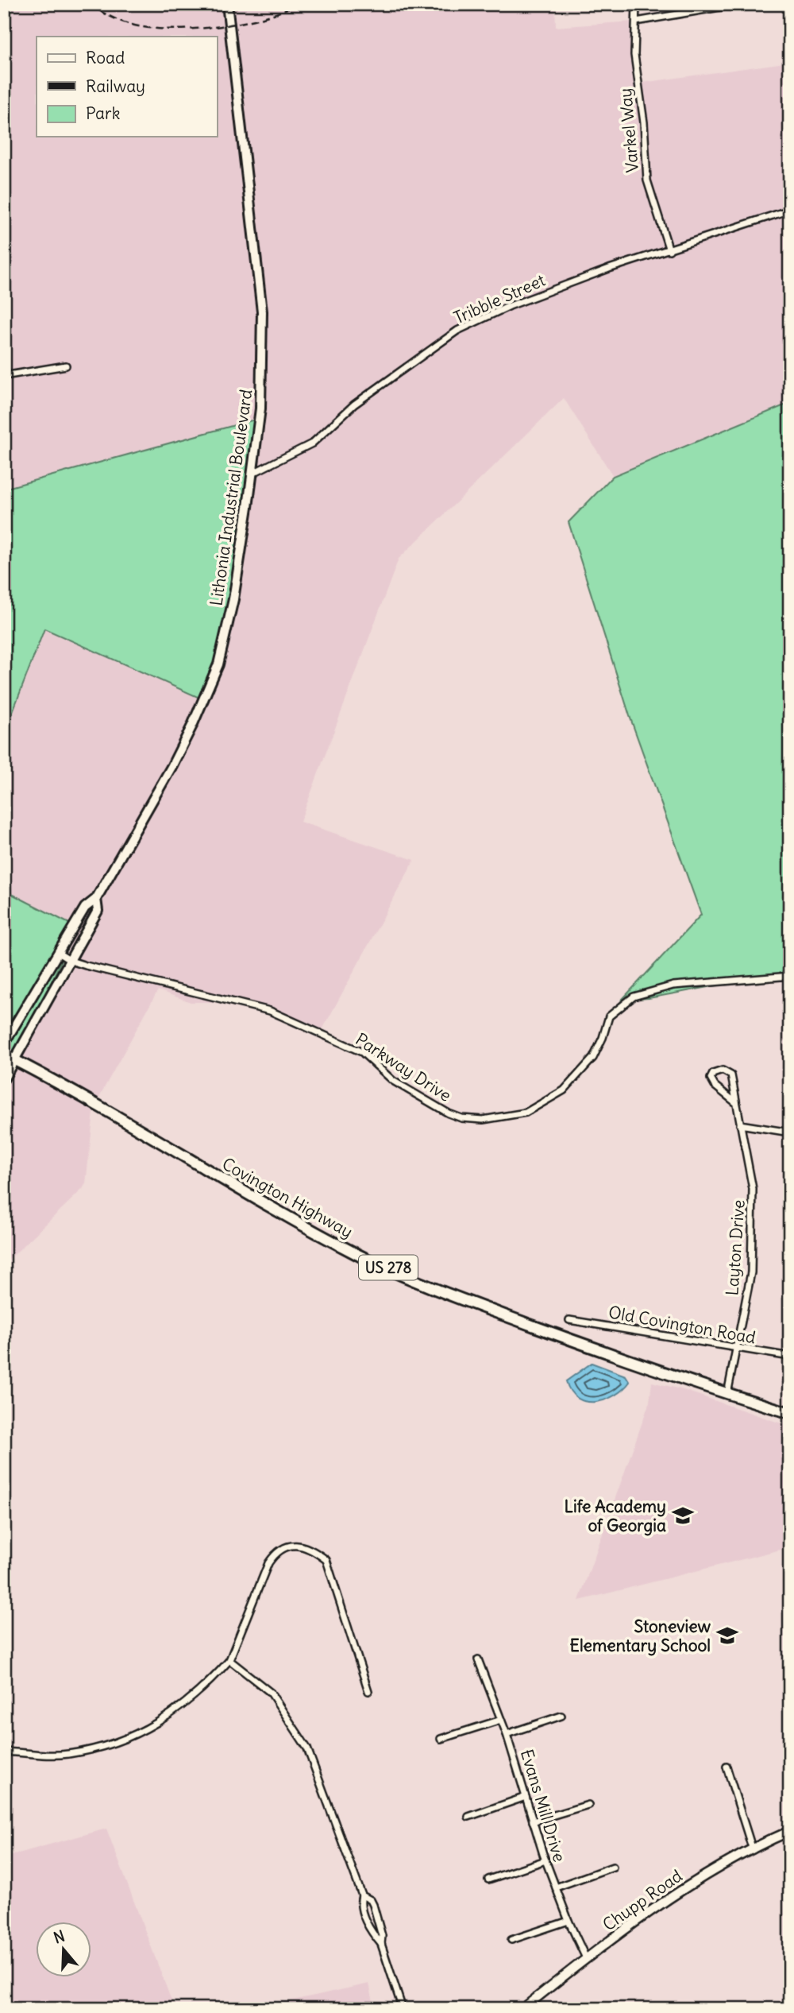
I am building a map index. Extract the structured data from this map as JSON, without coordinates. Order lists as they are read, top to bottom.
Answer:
{
  "streets": {
    "main road": ["Lithonia Industrial Boulevard", "Covington Highway", "US 278"],
    "street": [
      "Varkel Way",
      "Tribble Street",
      "Parkway Drive",
      "Layton Drive",
      "Old Covington Road",
      "Evans Mill Drive",
      "Chupp Road"
    ]
  },
  "crossings": [
    ["Varkel Way", "Tribble Street"],
    ["Tribble Street", "Lithonia Industrial Boulevard"],
    ["Lithonia Industrial Boulevard", "Parkway Drive"],
    ["Lithonia Industrial Boulevard", "Covington Highway"],
    ["Covington Highway", "Layton Drive"],
    ["Layton Drive", "Old Covington Road"],
    ["Evans Mill Drive", "Chupp Road"]
  ],
  "places": {
    "school or university": ["Life Academy of Georgia", "Stoneview Elementary School"]
  },
  "legend": ["Road", "Railway", "Park"],
  "north": "top"
}
